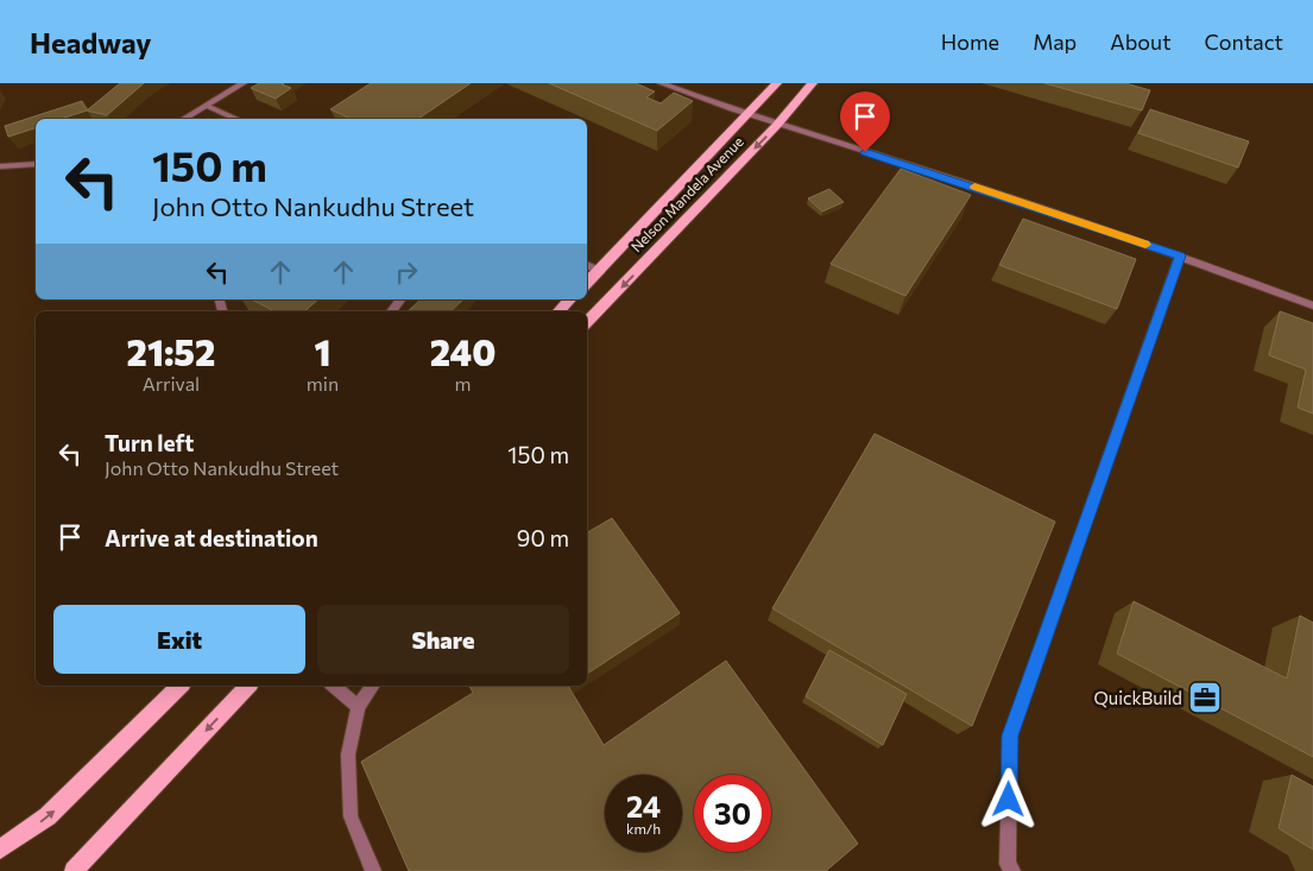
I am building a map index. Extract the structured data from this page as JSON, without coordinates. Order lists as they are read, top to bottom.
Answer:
{
  "streets": {
    "main road": ["Nelson Mandela Avenue"]
  },
  "places": {
    "office": ["QuickBuild"]
  },
  "page": {
    "header": "Headway",
    "nav": [
      "Home",
      "Map",
      "About",
      "Contact"
    ],
    "turn": ["150 m", "John Otto Nankudhu Street"],
    "eta": [
      "21:52",
      "Arrival",
      "1",
      "min",
      "240",
      "m"
    ],
    "list": [
      {
        "name": "Turn left",
        "note": "John Otto Nankudhu Street",
        "value": "150 m"
      },
      {
        "name": "Arrive at destination",
        "value": "90 m"
      }
    ],
    "buttons": ["Exit", "Share"],
    "speed": "24 km/h",
    "limit": "30"
  }
}
